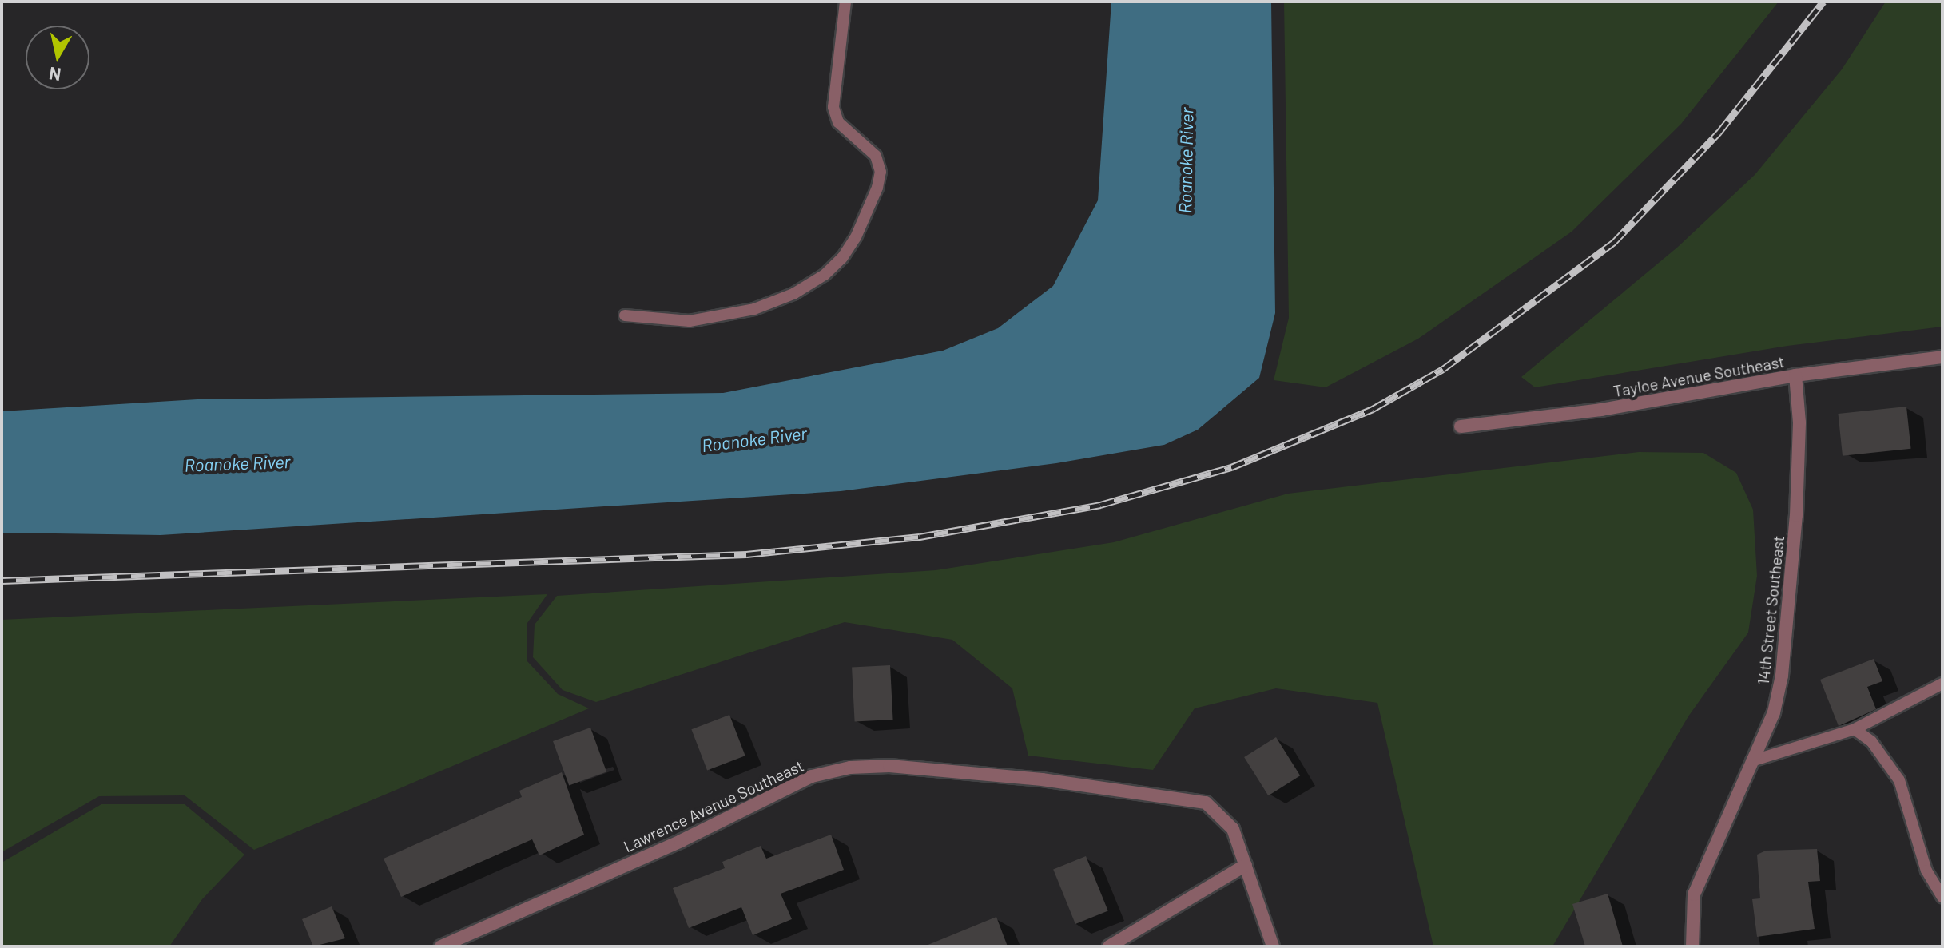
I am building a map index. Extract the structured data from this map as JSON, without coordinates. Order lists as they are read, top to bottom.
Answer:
{
  "streets": {
    "street": ["Tayloe Avenue Southeast", "14th Street Southeast", "Lawrence Avenue Southeast"]
  },
  "crossings": [
    ["Tayloe Avenue Southeast", "14th Street Southeast"]
  ],
  "water": ["Roanoke River"],
  "north": "bottom"
}
